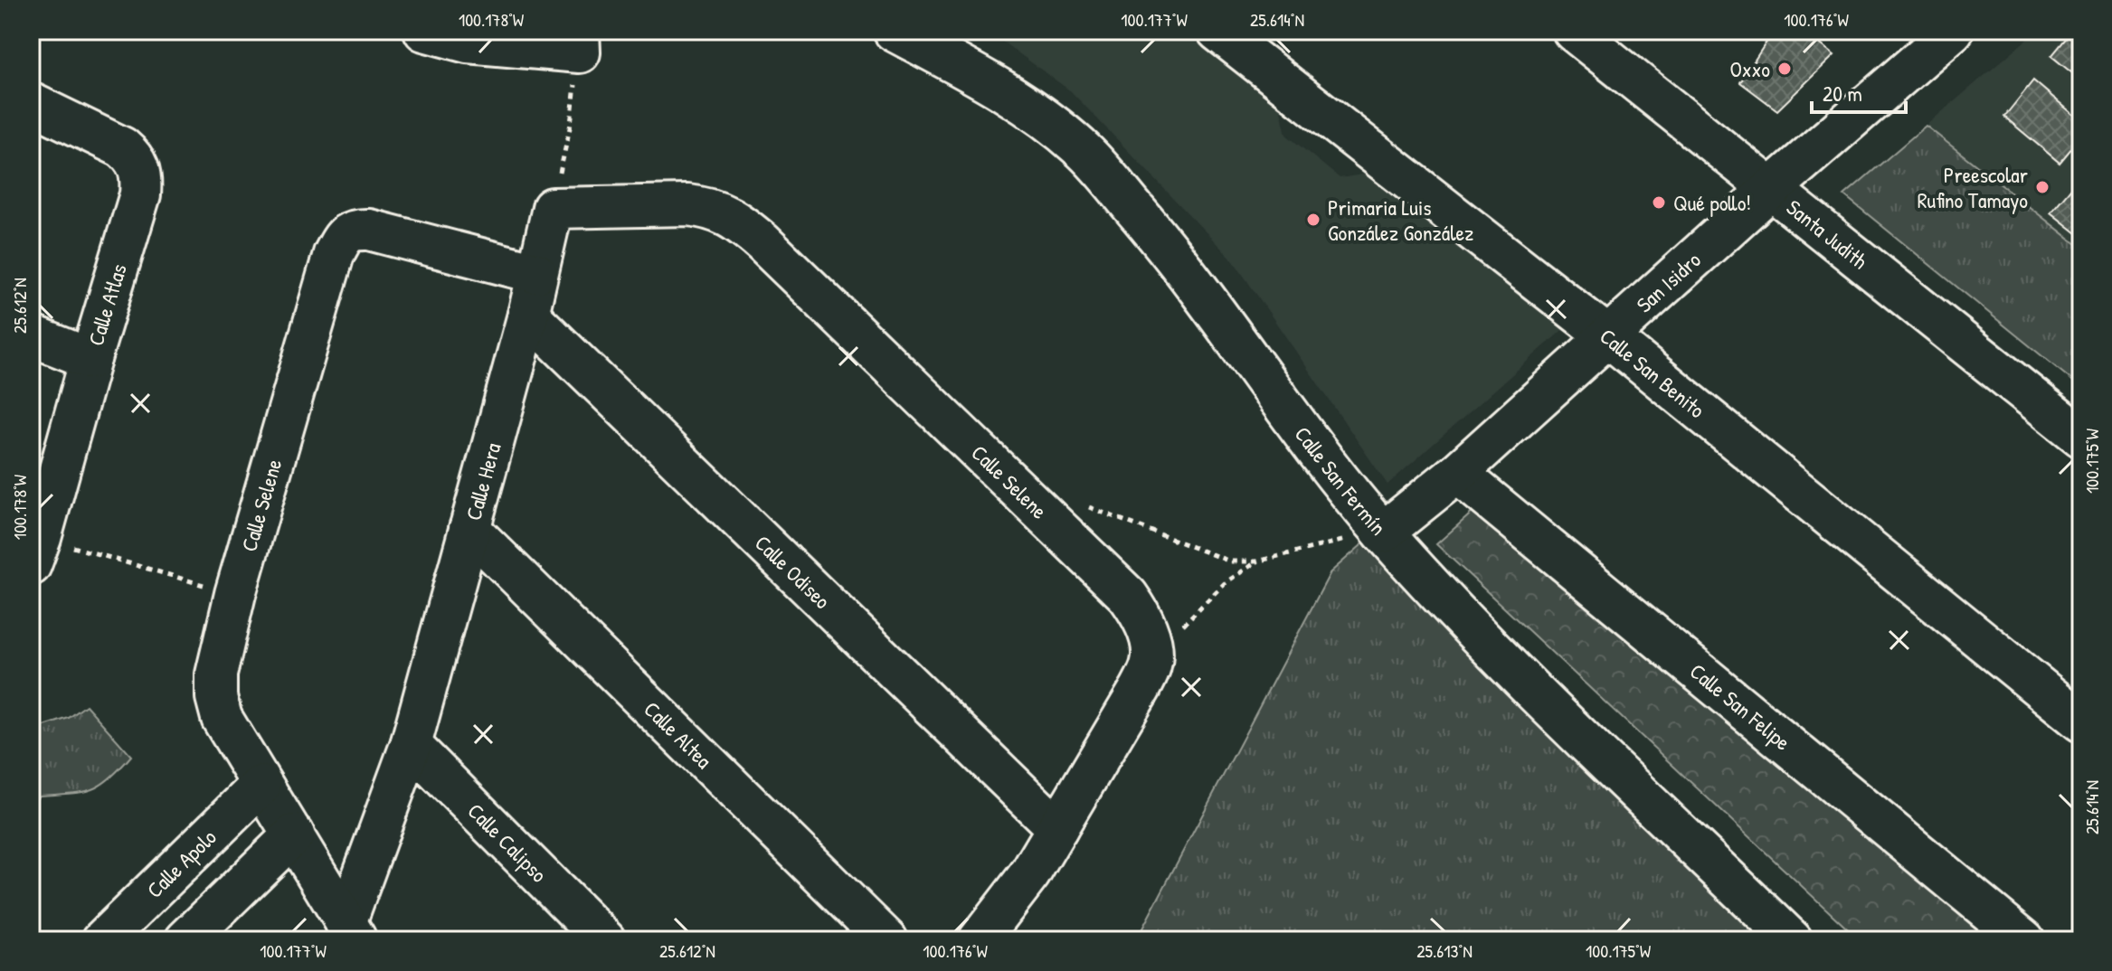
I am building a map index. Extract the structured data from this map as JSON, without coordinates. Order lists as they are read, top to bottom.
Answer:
{
  "streets": {
    "street": [
      "Santa Judith",
      "San Isidro",
      "Calle Atlas",
      "Calle San Benito",
      "Calle San Fermín",
      "Calle Hera",
      "Calle Selene",
      "Calle Odiseo",
      "Calle San Felipe",
      "Calle Altea",
      "Calle Calipso",
      "Calle Apolo"
    ]
  },
  "crossings": [
    ["Santa Judith", "San Isidro"],
    ["San Isidro", "Calle San Benito"],
    ["San Isidro", "Calle San Fermín"],
    ["San Isidro", "Calle San Felipe"],
    ["Calle Hera", "Calle Selene"],
    ["Calle Hera", "Calle Odiseo"],
    ["Calle Hera", "Calle Altea"],
    ["Calle Hera", "Calle Calipso"],
    ["Calle Selene", "Calle Apolo"]
  ],
  "places": [
    "Oxxo",
    "Preescolar Rufino Tamayo",
    "Qué pollo!",
    "Primaria Luis González González"
  ],
  "scale_bar": "20 m",
  "coordinates": [
    "100.178°W",
    "100.177°W",
    "25.614°N",
    "100.176°W",
    "25.612°N",
    "100.175°W",
    "25.613°N"
  ]
}
